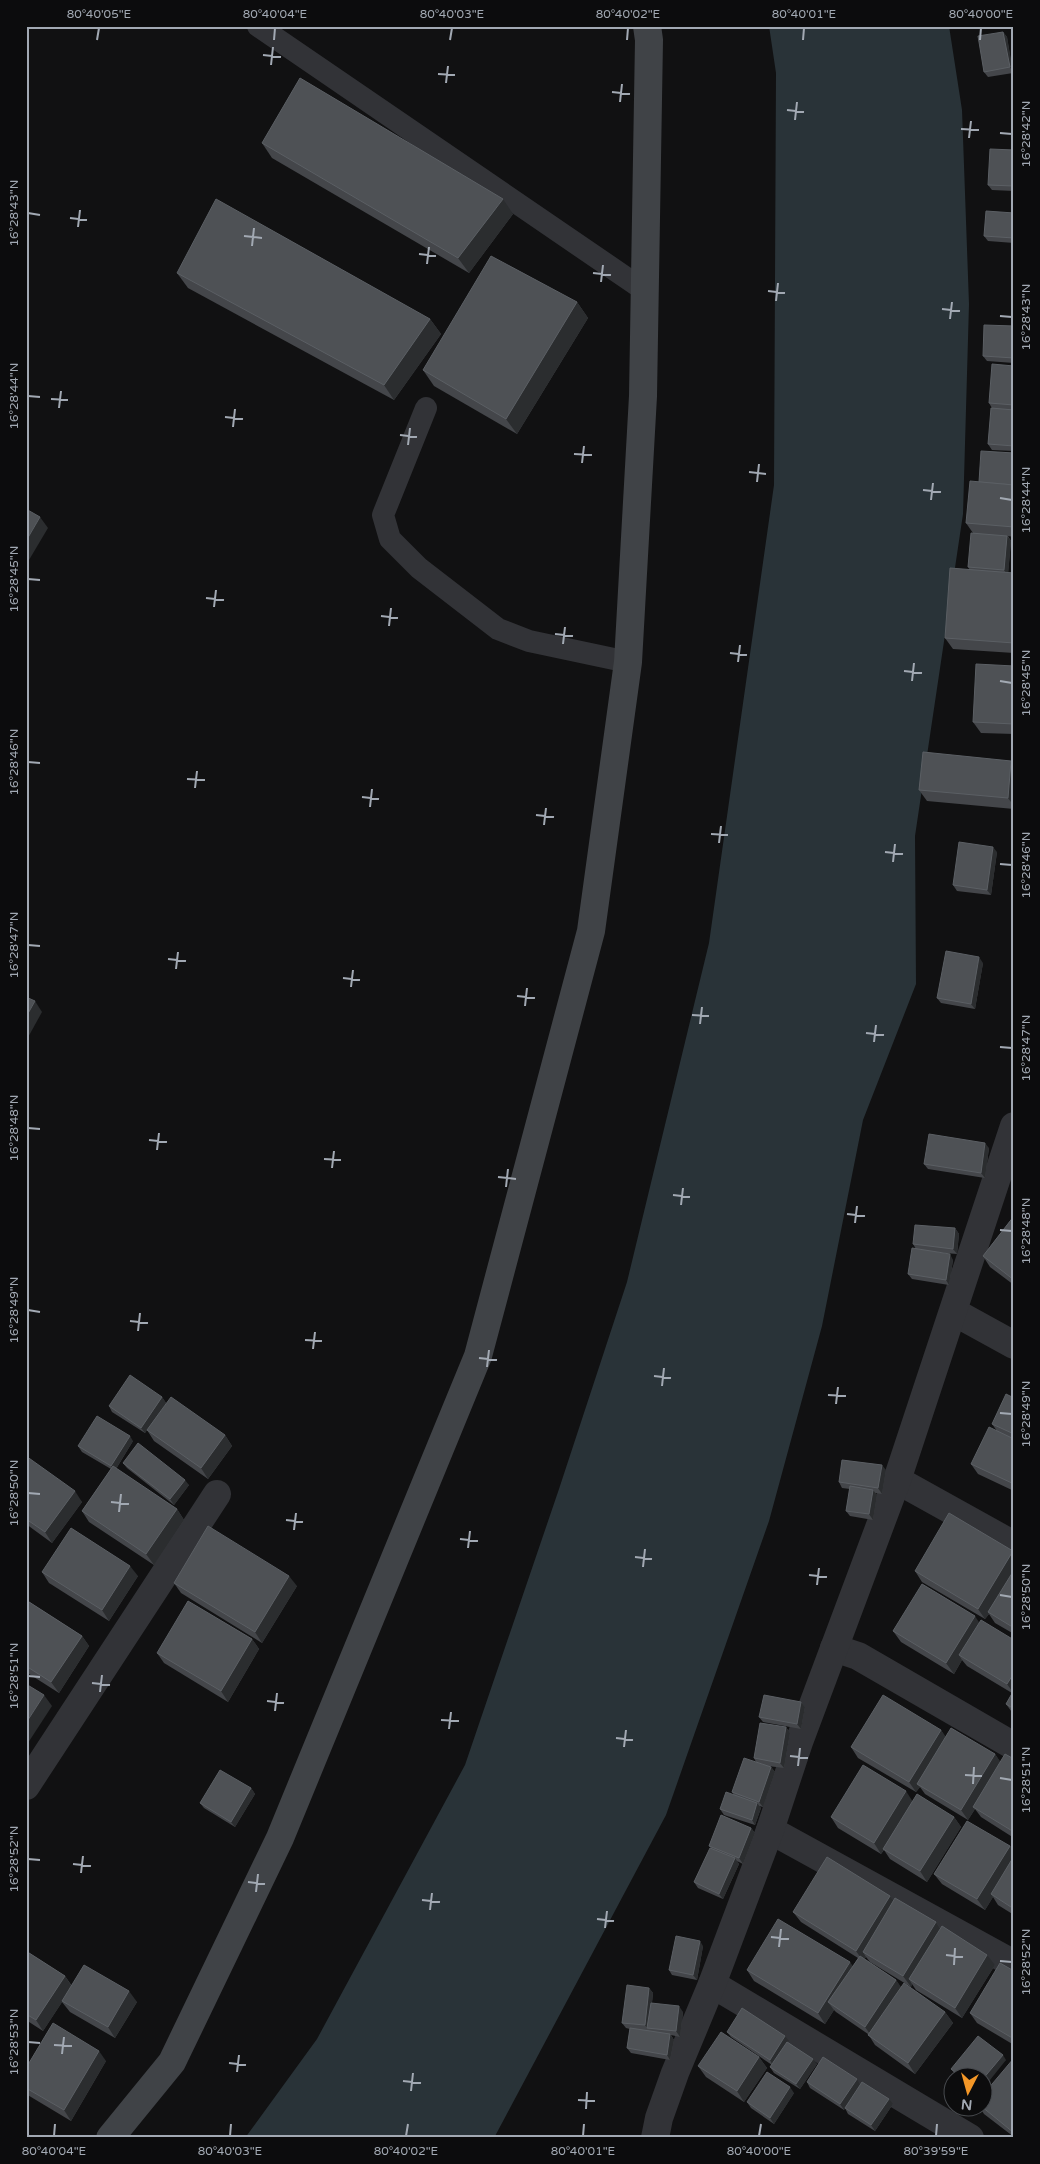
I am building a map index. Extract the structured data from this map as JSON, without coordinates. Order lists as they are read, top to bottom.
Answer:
{
  "north": "bottom",
  "coordinates": [
    "80°40'05\"E",
    "80°40'04\"E",
    "80°40'03\"E",
    "80°40'02\"E",
    "80°40'01\"E",
    "80°40'00\"E",
    "16°28'42\"N",
    "16°28'43\"N",
    "16°28'44\"N",
    "16°28'45\"N",
    "16°28'46\"N",
    "16°28'47\"N",
    "16°28'48\"N",
    "16°28'49\"N",
    "16°28'50\"N",
    "16°28'51\"N",
    "16°28'52\"N",
    "16°28'53\"N",
    "80°39'59\"E"
  ]
}
